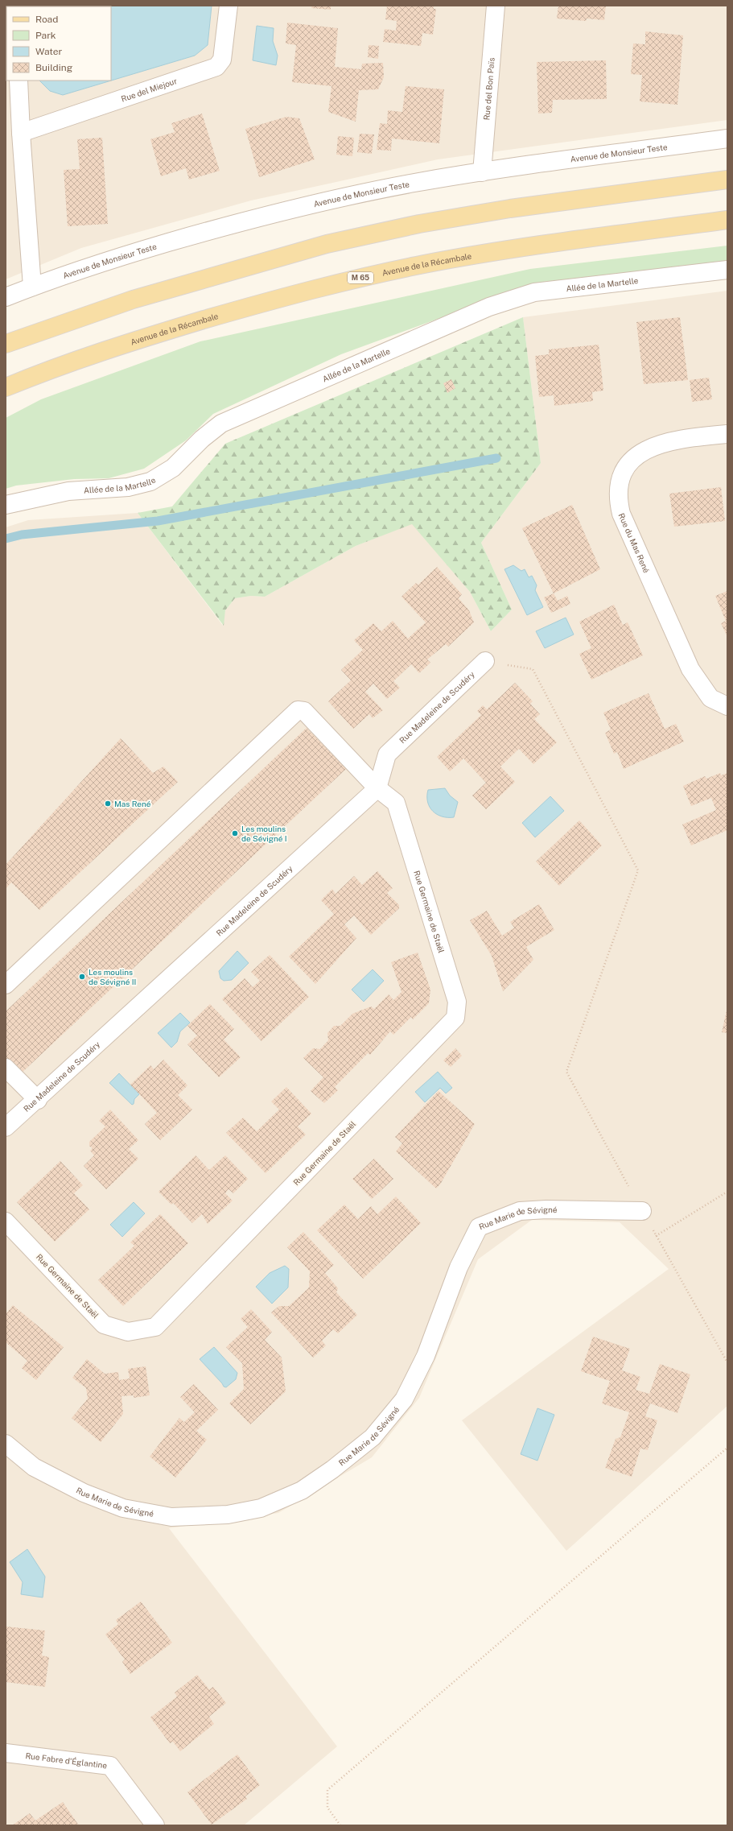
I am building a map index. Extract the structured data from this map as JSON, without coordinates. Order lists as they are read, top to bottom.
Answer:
{
  "streets": {
    "main road": ["Avenue de la Récambale", "M 65"],
    "street": [
      "Rue del Bon Païs",
      "Rue del Miejour",
      "Avenue de Monsieur Teste",
      "Allée de la Martelle",
      "Rue du Mas René",
      "Rue Madeleine de Scudéry",
      "Rue Germaine de Staël",
      "Rue Marie de Sévigné",
      "Rue Fabre d'Églantine"
    ]
  },
  "crossings": [
    ["Rue del Bon Païs", "Avenue de Monsieur Teste"],
    ["Rue Madeleine de Scudéry", "Rue Germaine de Staël"]
  ],
  "places": ["Mas René", "Les moulins de Sévigné I", "Les moulins de Sévigné II"],
  "legend": [
    "Road",
    "Park",
    "Water",
    "Building"
  ]
}
